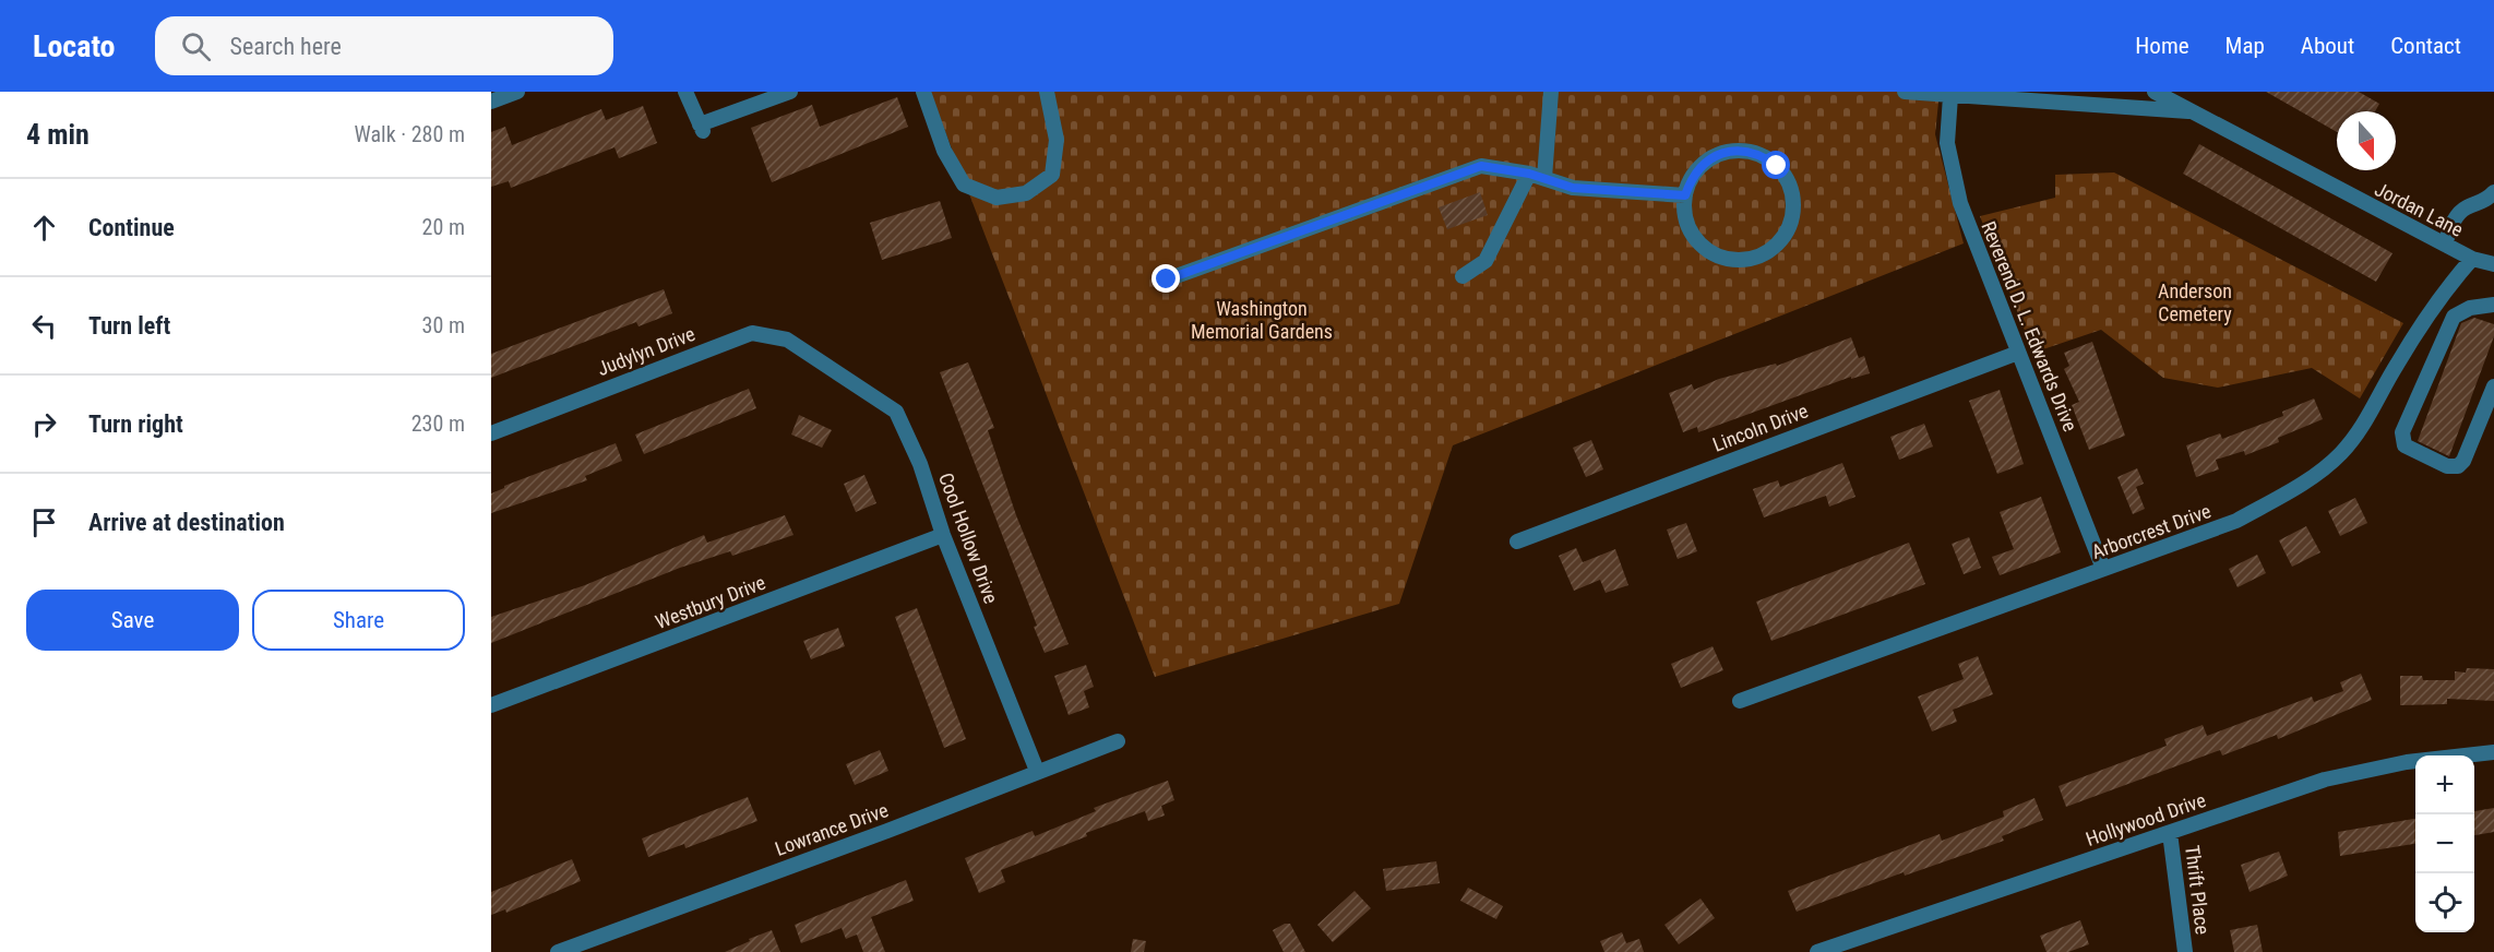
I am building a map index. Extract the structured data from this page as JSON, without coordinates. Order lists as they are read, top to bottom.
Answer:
{
  "streets": {
    "street": [
      "Jordan Lane",
      "Reverend D. L. Edwards Drive",
      "Judylyn Drive",
      "Lincoln Drive",
      "Arborcrest Drive",
      "Cool Hollow Drive",
      "Westbury Drive",
      "Hollywood Drive",
      "Lowrance Drive",
      "Thrift Place"
    ]
  },
  "crossings": [
    ["Jordan Lane", "Arborcrest Drive"],
    ["Reverend D. L. Edwards Drive", "Lincoln Drive"],
    ["Reverend D. L. Edwards Drive", "Arborcrest Drive"],
    ["Judylyn Drive", "Cool Hollow Drive"],
    ["Cool Hollow Drive", "Westbury Drive"],
    ["Cool Hollow Drive", "Lowrance Drive"],
    ["Hollywood Drive", "Thrift Place"]
  ],
  "parks": ["Anderson Cemetery", "Washington Memorial Gardens"],
  "north": "bottom",
  "page": {
    "header": "Locato",
    "search": "Search here",
    "nav": [
      "Home",
      "Map",
      "About",
      "Contact"
    ],
    "heading": ["4 min", "Walk · 280 m"],
    "list": [
      ["Continue", "20 m"],
      ["Turn left", "30 m"],
      ["Turn right", "230 m"],
      "Arrive at destination"
    ],
    "buttons": ["Save", "Share"],
    "map_buttons": ["+", "−"]
  }
}
